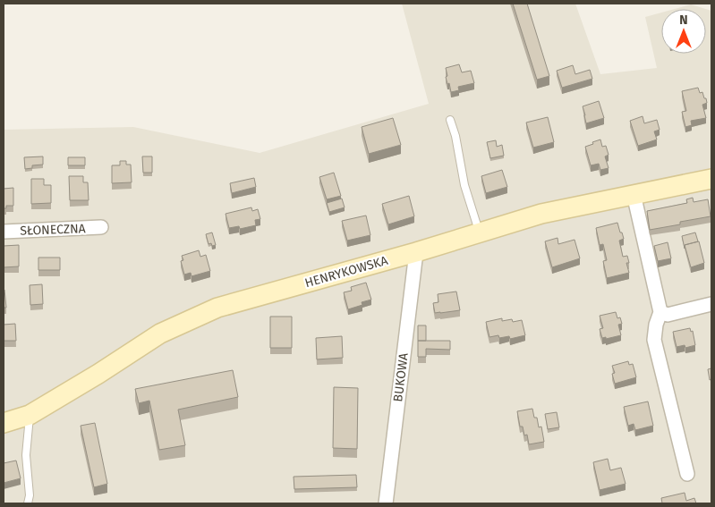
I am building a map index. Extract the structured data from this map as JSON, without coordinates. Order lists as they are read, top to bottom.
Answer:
{
  "streets": {
    "street": ["SŁONECZNA", "HENRYKOWSKA", "BUKOWA"]
  },
  "crossings": [
    ["HENRYKOWSKA", "BUKOWA"]
  ],
  "north": "top"
}
